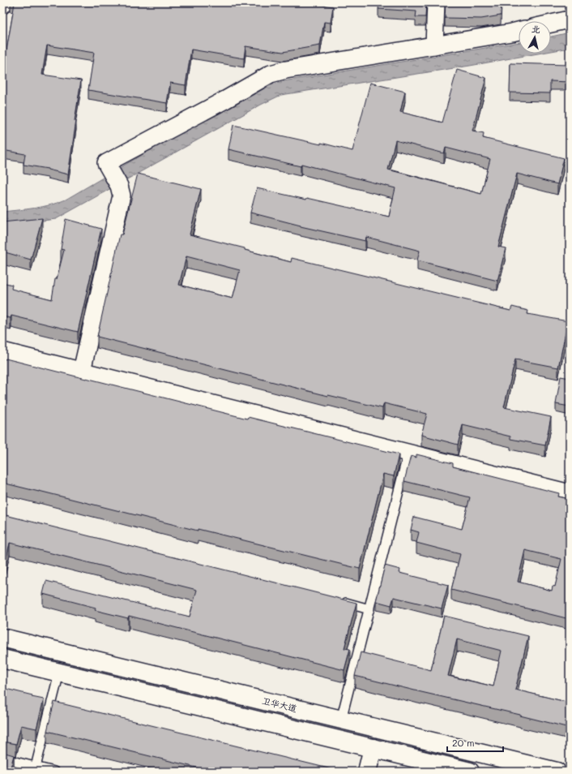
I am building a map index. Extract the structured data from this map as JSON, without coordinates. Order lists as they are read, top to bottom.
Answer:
{
  "streets": {
    "main road": ["卫华大道"]
  },
  "scale_bar": "20 m",
  "north": "top"
}
